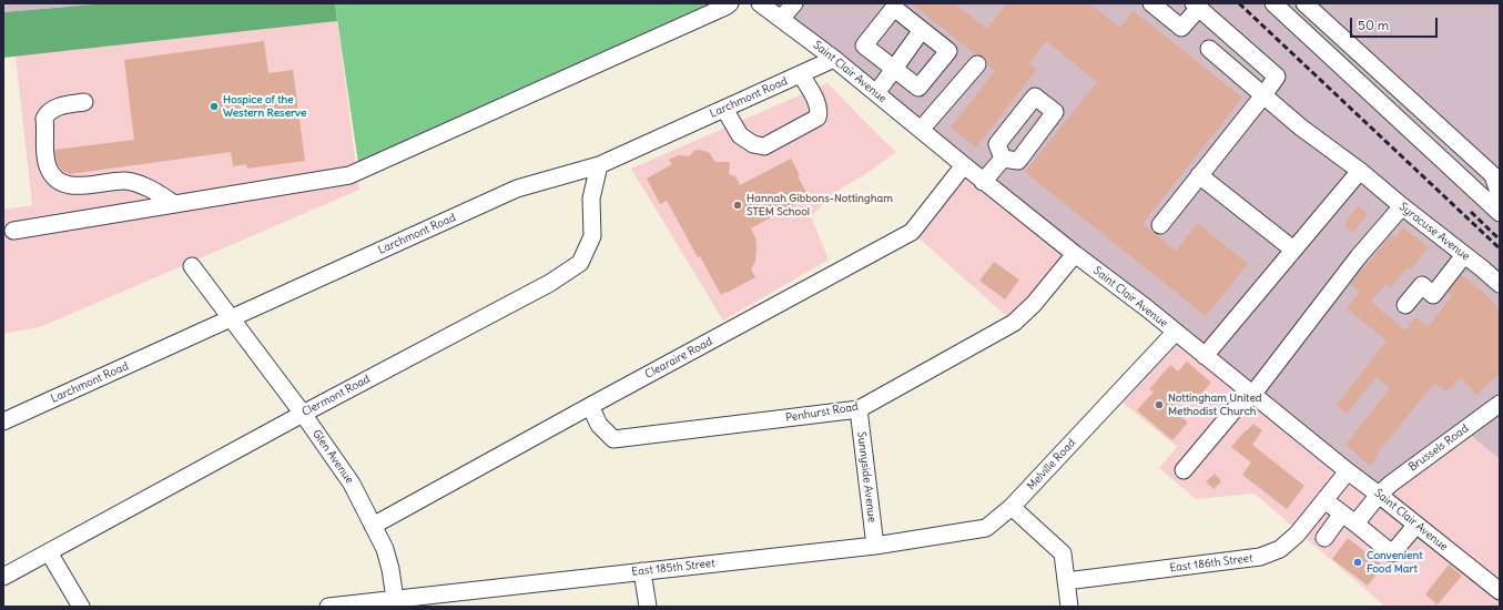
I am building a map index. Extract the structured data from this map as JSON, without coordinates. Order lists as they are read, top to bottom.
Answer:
{
  "streets": {
    "street": [
      "Saint Clair Avenue",
      "Larchmont Road",
      "Syracuse Avenue",
      "Clearaire Road",
      "Clermont Road",
      "Penhurst Road",
      "Brussels Road",
      "Glen Avenue",
      "Melville Road",
      "Sunnyside Avenue",
      "East 186th Street",
      "East 185th Street"
    ]
  },
  "crossings": [
    ["Saint Clair Avenue", "Larchmont Road"],
    ["Saint Clair Avenue", "Clearaire Road"],
    ["Saint Clair Avenue", "Penhurst Road"],
    ["Saint Clair Avenue", "Brussels Road"],
    ["Saint Clair Avenue", "Melville Road"],
    ["Saint Clair Avenue", "East 186th Street"],
    ["Larchmont Road", "Clermont Road"],
    ["Larchmont Road", "Glen Avenue"],
    ["Clearaire Road", "Penhurst Road"],
    ["Clearaire Road", "Glen Avenue"],
    ["Clermont Road", "Glen Avenue"],
    ["Penhurst Road", "Sunnyside Avenue"],
    ["Glen Avenue", "East 185th Street"],
    ["Melville Road", "East 185th Street"],
    ["Sunnyside Avenue", "East 185th Street"]
  ],
  "places": [
    "Hospice of the Western Reserve",
    "Hannah Gibbons-Nottingham STEM School",
    "Nottingham United Methodist Church",
    "Convenient Food Mart"
  ],
  "scale_bar": "50 m"
}
